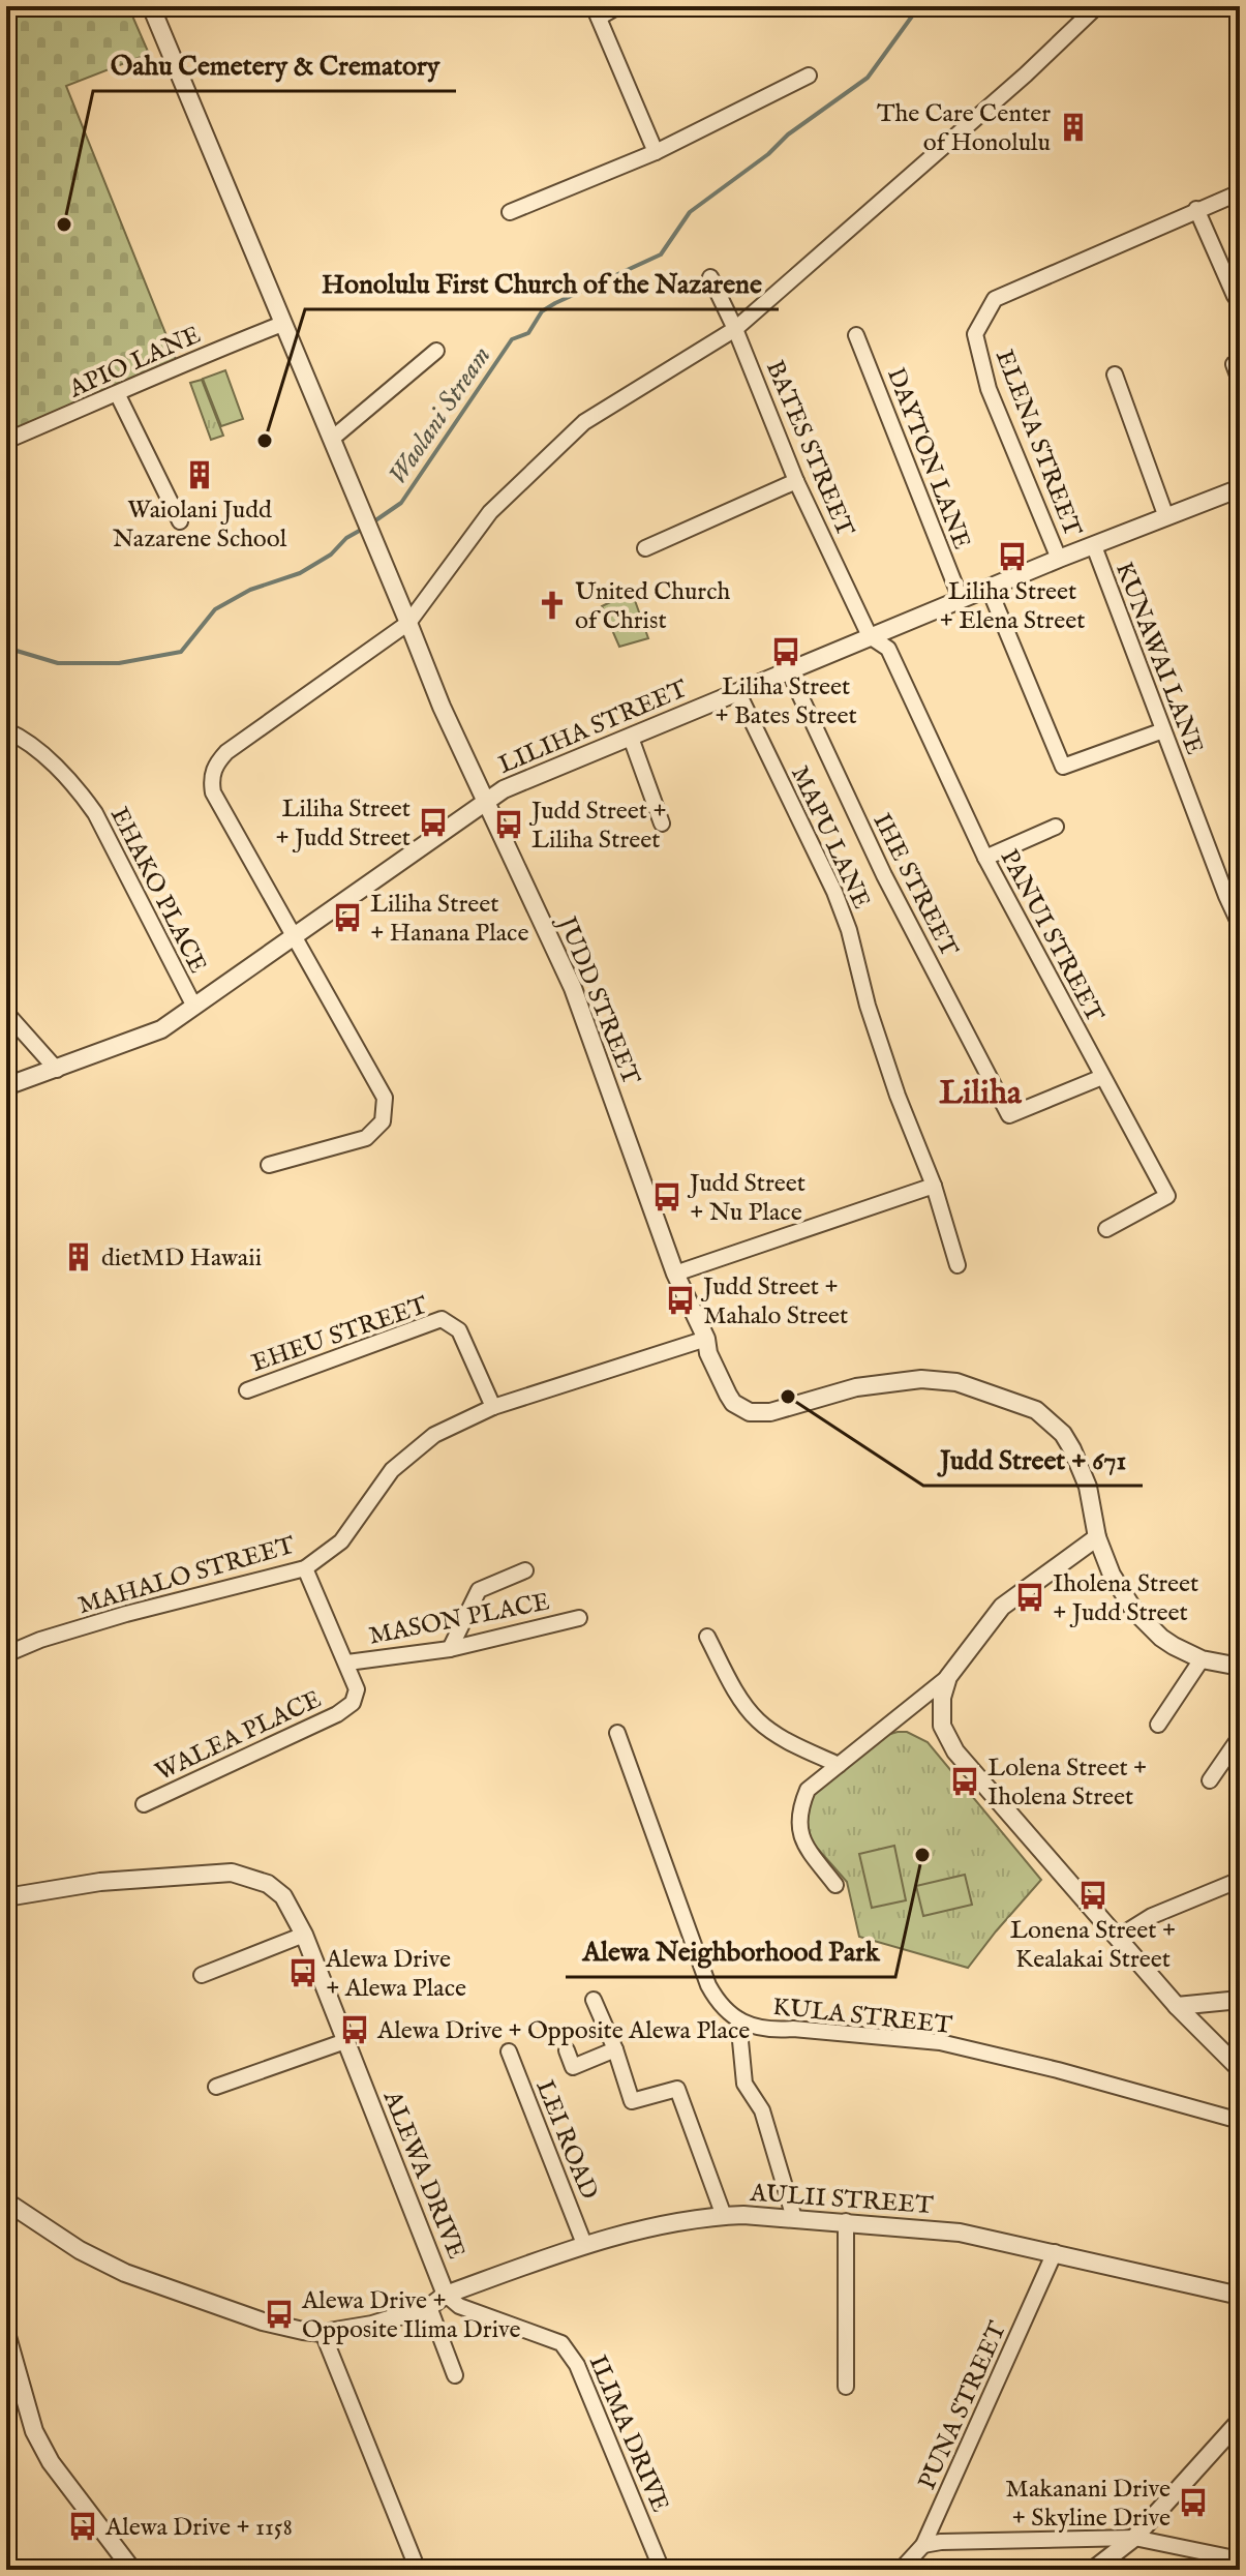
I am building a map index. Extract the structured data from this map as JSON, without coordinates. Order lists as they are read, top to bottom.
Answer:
{
  "streets": {
    "street": [
      "APIO LANE",
      "ELENA STREET",
      "BATES STREET",
      "DAYTON LANE",
      "KUNAWAI LANE",
      "LILIHA STREET",
      "MAPU LANE",
      "IHE STREET",
      "EHAKO PLACE",
      "PANUI STREET",
      "JUDD STREET",
      "EHEU STREET",
      "MAHALO STREET",
      "MASON PLACE",
      "WALEA PLACE",
      "KULA STREET",
      "LEI ROAD",
      "ALEWA DRIVE",
      "AULII STREET",
      "PUNA STREET",
      "ILIMA DRIVE"
    ]
  },
  "crossings": [
    ["APIO LANE", "JUDD STREET"],
    ["ELENA STREET", "LILIHA STREET"],
    ["BATES STREET", "LILIHA STREET"],
    ["BATES STREET", "PANUI STREET"],
    ["DAYTON LANE", "LILIHA STREET"],
    ["KUNAWAI LANE", "LILIHA STREET"],
    ["LILIHA STREET", "MAPU LANE"],
    ["LILIHA STREET", "IHE STREET"],
    ["LILIHA STREET", "EHAKO PLACE"],
    ["LILIHA STREET", "PANUI STREET"],
    ["LILIHA STREET", "JUDD STREET"],
    ["IHE STREET", "PANUI STREET"],
    ["JUDD STREET", "MAHALO STREET"],
    ["EHEU STREET", "MAHALO STREET"],
    ["MAHALO STREET", "WALEA PLACE"],
    ["MASON PLACE", "WALEA PLACE"],
    ["LEI ROAD", "AULII STREET"],
    ["ALEWA DRIVE", "AULII STREET"],
    ["ALEWA DRIVE", "ILIMA DRIVE"],
    ["AULII STREET", "PUNA STREET"],
    ["AULII STREET", "ILIMA DRIVE"]
  ],
  "districts": ["Liliha"],
  "water": ["Waolani Stream"],
  "places": {
    "building": ["The Care Center of Honolulu", "Waiolani Judd Nazarene School", "dietMD Hawaii"],
    "other": [
      "Oahu Cemetery & Crematory",
      "Honolulu First Church of the Nazarene",
      "Judd Street + 671",
      "Alewa Neighborhood Park"
    ],
    "bus stop": [
      "Liliha Street + Elena Street",
      "Liliha Street + Bates Street",
      "Liliha Street + Judd Street",
      "Judd Street + Liliha Street",
      "Liliha Street + Hanana Place",
      "Judd Street + Nu Place",
      "Judd Street + Mahalo Street",
      "Iholena Street + Judd Street",
      "Lolena Street + Iholena Street",
      "Lonena Street + Kealakai Street",
      "Alewa Drive + Alewa Place",
      "Alewa Drive + Opposite Alewa Place",
      "Alewa Drive + Opposite Ilima Drive",
      "Makanani Drive + Skyline Drive",
      "Alewa Drive + 1158"
    ],
    "church": ["United Church of Christ"]
  }
}
